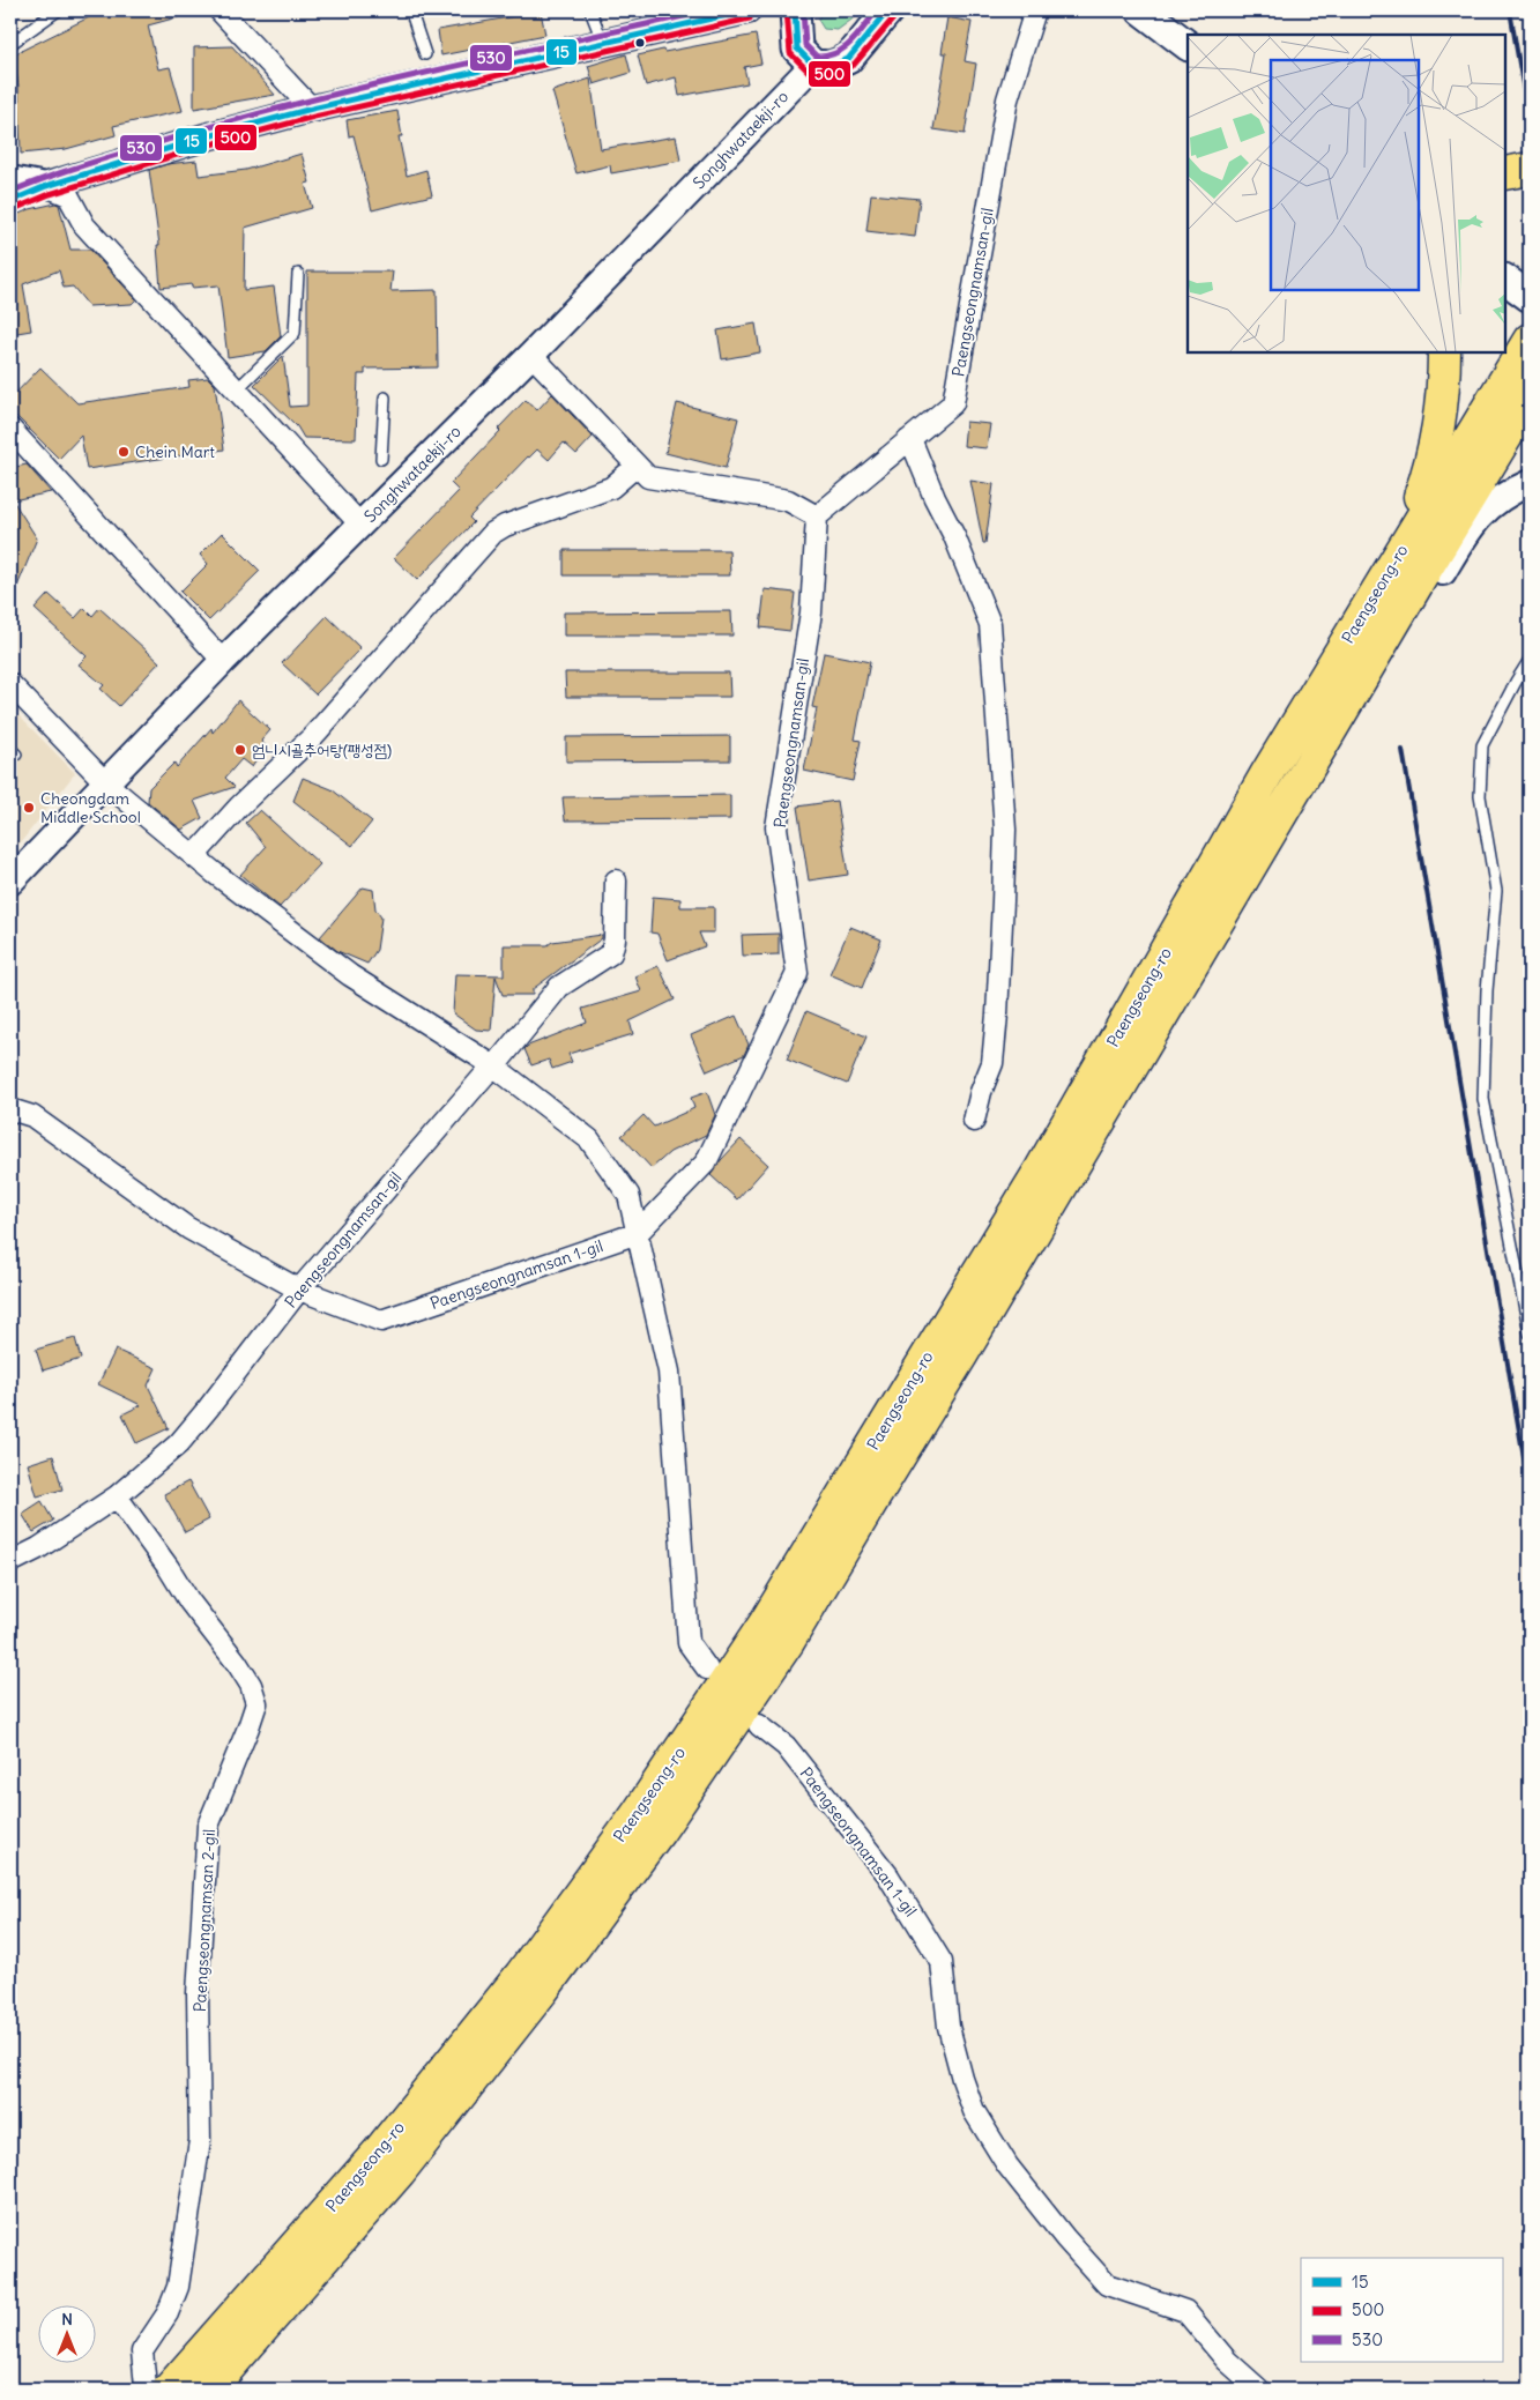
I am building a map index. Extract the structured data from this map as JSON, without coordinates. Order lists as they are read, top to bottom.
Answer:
{
  "streets": {
    "main road": ["Paengseong-ro"],
    "street": [
      "Songhwataekji-ro",
      "Paengseongnamsan-gil",
      "Paengseongnamsan 1-gil",
      "Paengseongnamsan 2-gil"
    ]
  },
  "crossings": [
    ["Paengseongnamsan-gil", "Paengseongnamsan 1-gil"],
    ["Paengseongnamsan-gil", "Paengseongnamsan 2-gil"],
    ["Paengseong-ro", "Paengseongnamsan 2-gil"]
  ],
  "places": ["Chein Mart", "엄니시골추어탕(팽성점)", "Cheongdam Middle School"],
  "lines": ["transit line 15", "transit line 500", "transit line 530"],
  "legend": ["15", "500", "530"],
  "north": "top"
}
